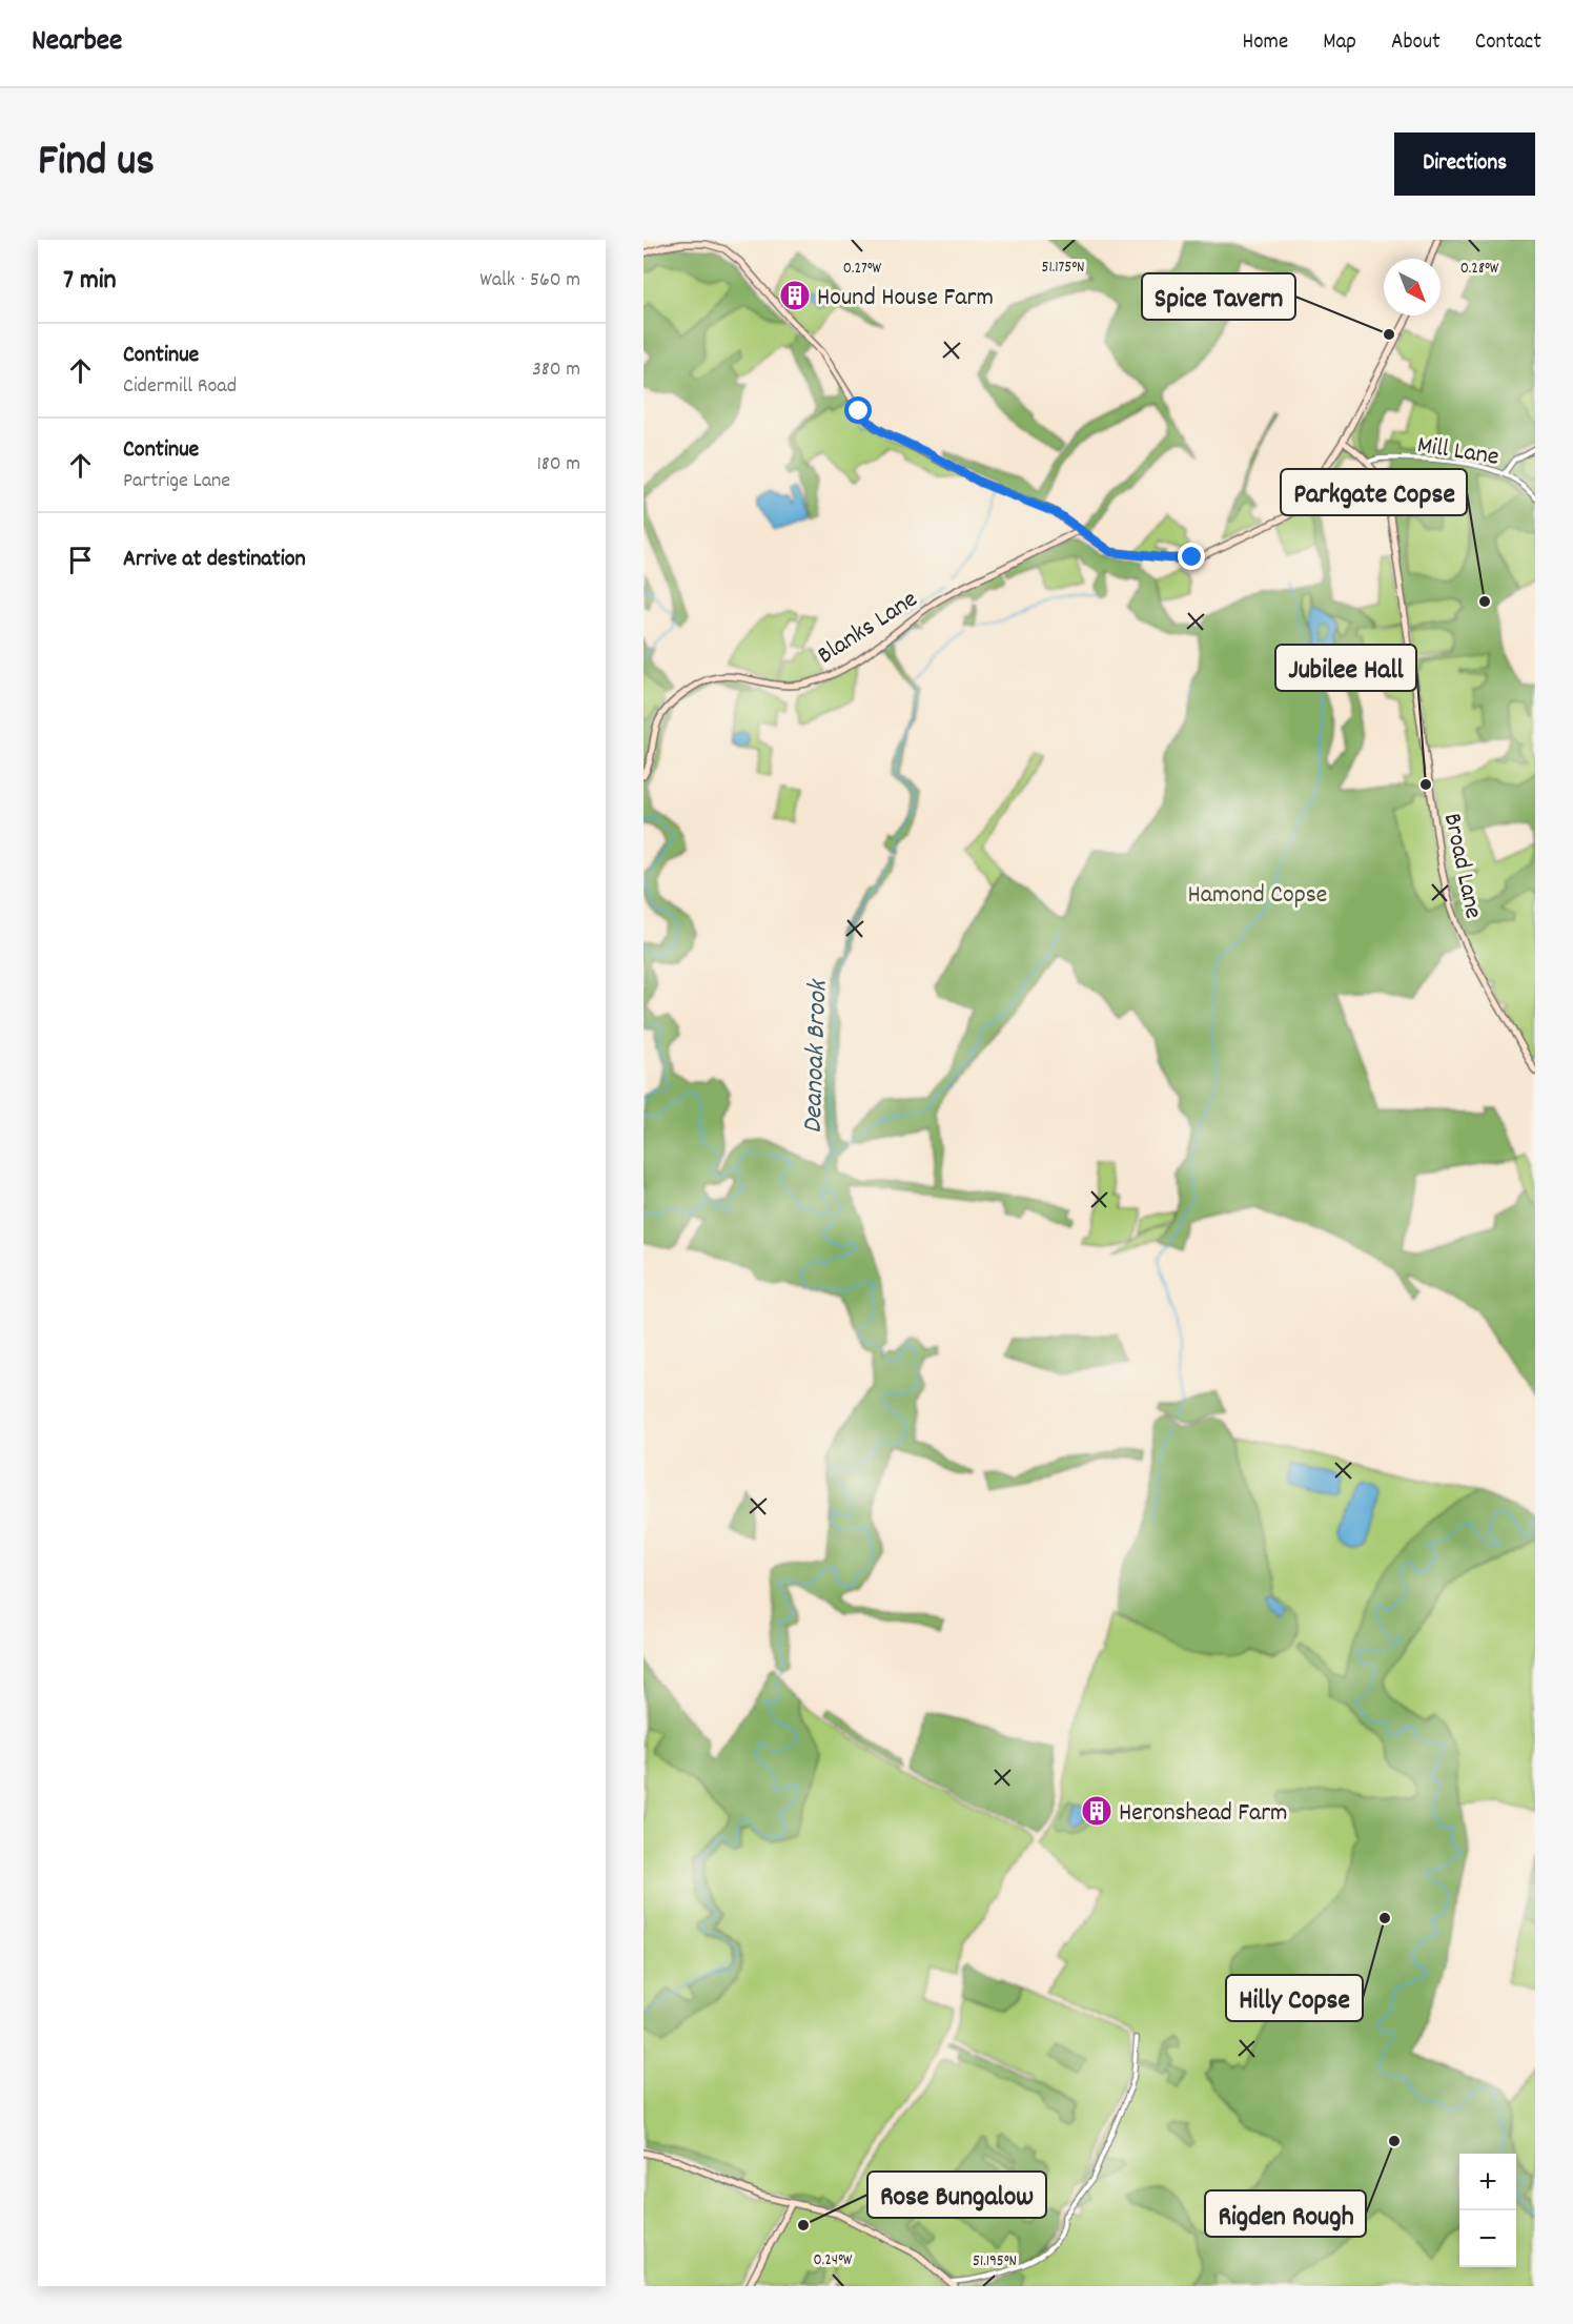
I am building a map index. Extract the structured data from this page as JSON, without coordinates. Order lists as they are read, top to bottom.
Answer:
{
  "streets": {
    "street": ["Mill Lane", "Blanks Lane", "Broad Lane"]
  },
  "crossings": [
    ["Mill Lane", "Broad Lane"]
  ],
  "water": ["Deanoak Brook"],
  "parks": ["Hamond Copse"],
  "places": {
    "building": ["Hound House Farm", "Heronshead Farm"],
    "other": [
      "Spice Tavern",
      "Parkgate Copse",
      "Jubilee Hall",
      "Hilly Copse",
      "Rigden Rough",
      "Rose Bungalow"
    ]
  },
  "north": "bottom right",
  "page": {
    "header": "Nearbee",
    "nav": [
      "Home",
      "Map",
      "About",
      "Contact"
    ],
    "title": "Find us",
    "buttons": "Directions",
    "heading": ["7 min", "Walk · 560 m"],
    "list": [
      ["Continue", "Cidermill Road", "380 m"],
      ["Continue", "Partrige Lane", "180 m"],
      "Arrive at destination"
    ],
    "map_buttons": ["+", "−"]
  },
  "coordinates": [
    "51.175°N",
    "0.27°W",
    "0.28°W",
    "0.24°W",
    "51.195°N"
  ]
}
